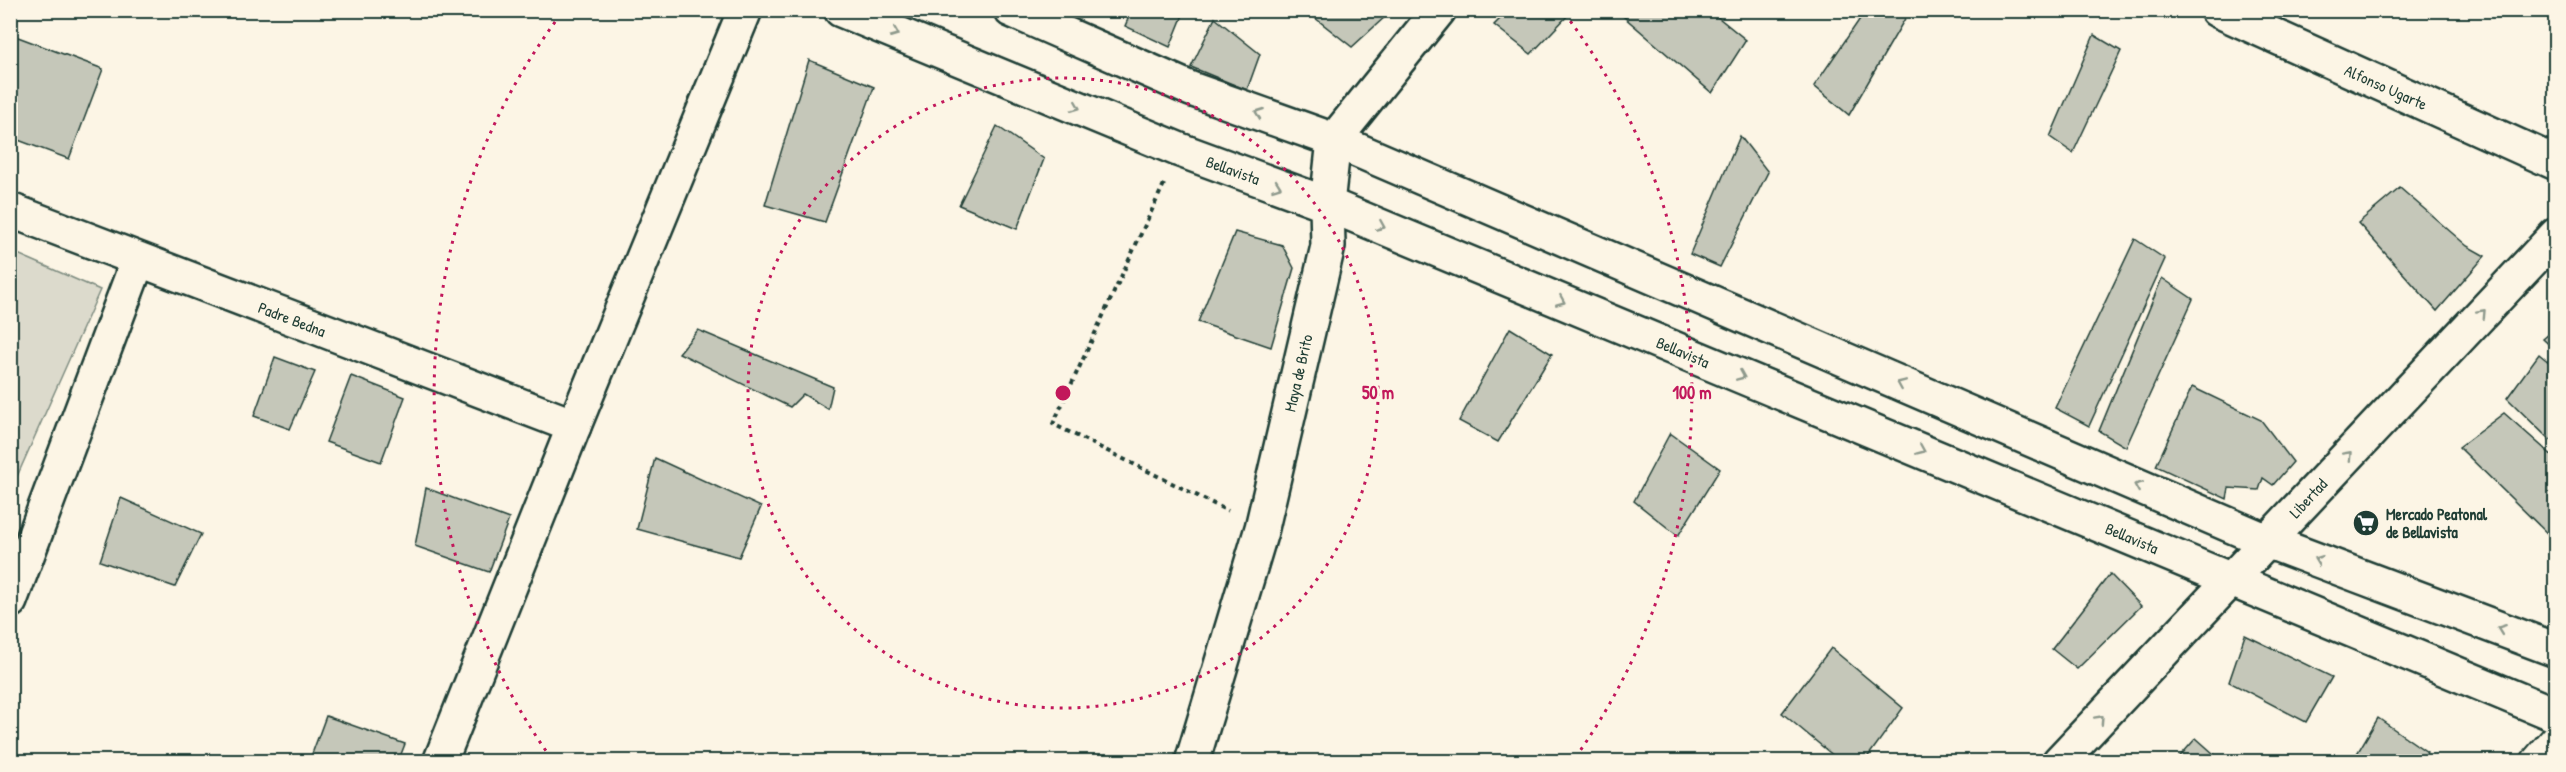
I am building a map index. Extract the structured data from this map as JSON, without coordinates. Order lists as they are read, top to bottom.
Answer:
{
  "streets": {
    "street": [
      "Alfonso Ugarte",
      "Bellavista",
      "Padre Bedna",
      "Maya de Brito",
      "Libertad"
    ]
  },
  "crossings": [
    ["Bellavista", "Maya de Brito"],
    ["Bellavista", "Libertad"]
  ],
  "one_way": ["Libertad"],
  "places": {
    "supermarket": ["Mercado Peatonal de Bellavista"]
  },
  "rings": ["50 m", "100 m"]
}
